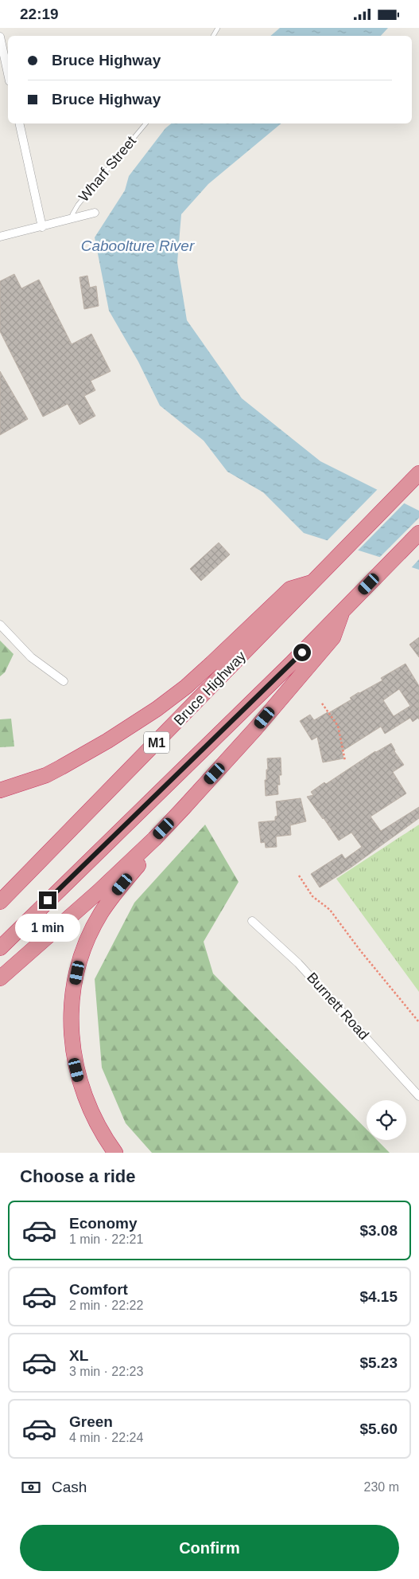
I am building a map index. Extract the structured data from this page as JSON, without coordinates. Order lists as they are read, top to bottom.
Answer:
{
  "streets": {
    "highway": ["Bruce Highway", "M1"],
    "street": ["Wharf Street", "Burnett Road"]
  },
  "water": ["Caboolture River"],
  "page": {
    "status": "22:19",
    "banner": ["Bruce Highway", "Bruce Highway"],
    "bubble": "1 min",
    "heading": "Choose a ride",
    "list": [
      {
        "name": "Economy",
        "note": "1 min · 22:21",
        "value": "$3.08"
      },
      {
        "name": "Comfort",
        "note": "2 min · 22:22",
        "value": "$4.15"
      },
      {
        "name": "XL",
        "note": "3 min · 22:23",
        "value": "$5.23"
      },
      {
        "name": "Green",
        "note": "4 min · 22:24",
        "value": "$5.60"
      }
    ],
    "pay": ["Cash", "230 m"],
    "buttons": "Confirm"
  }
}
